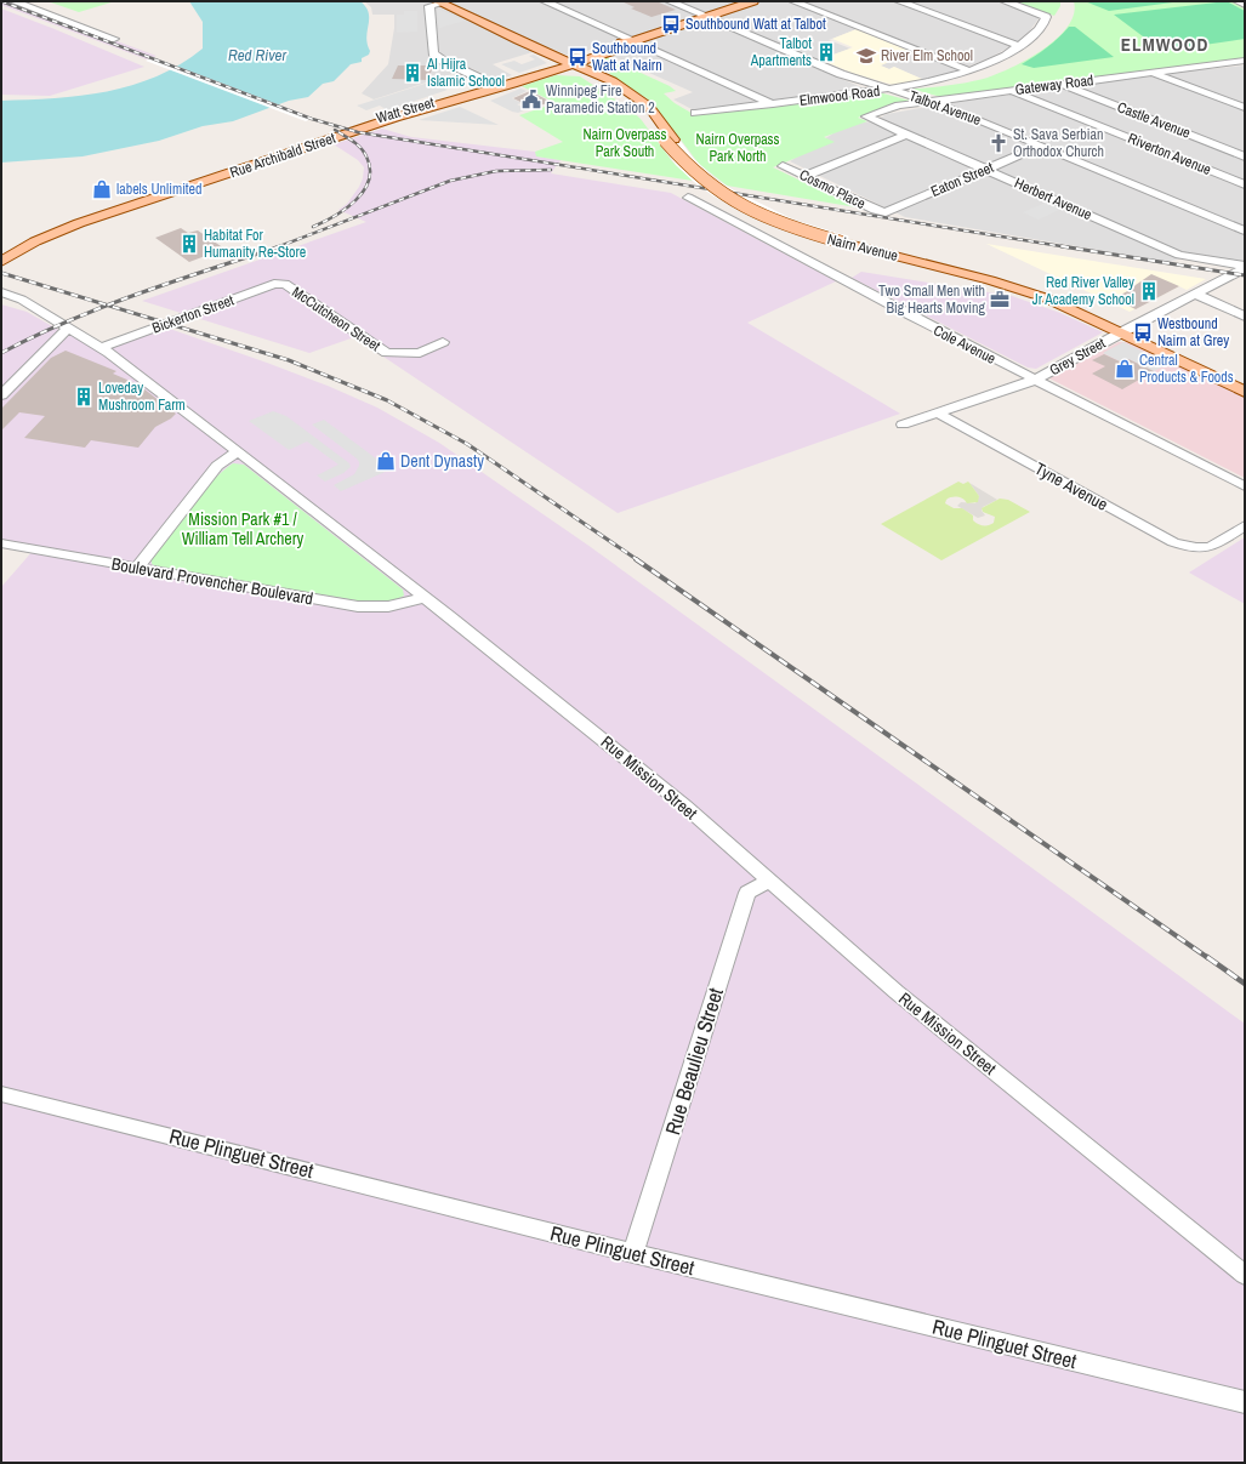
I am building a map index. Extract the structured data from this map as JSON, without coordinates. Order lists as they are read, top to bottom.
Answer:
{
  "streets": {
    "main road": ["Watt Street", "Rue Archibald Street", "Nairn Avenue"],
    "street": [
      "Gateway Road",
      "Elmwood Road",
      "Talbot Avenue",
      "Castle Avenue",
      "Riverton Avenue",
      "Eaton Street",
      "Cosmo Place",
      "Herbert Avenue",
      "Bickerton Street",
      "McCutcheon Street",
      "Cole Avenue",
      "Grey Street",
      "Tyne Avenue",
      "Boulevard Provencher Boulevard",
      "Rue Mission Street",
      "Rue Beaulieu Street",
      "Rue Plinguet Street"
    ]
  },
  "crossings": [
    ["Gateway Road", "Talbot Avenue"],
    ["Gateway Road", "Castle Avenue"],
    ["Gateway Road", "Riverton Avenue"],
    ["Gateway Road", "Herbert Avenue"],
    ["Elmwood Road", "Talbot Avenue"],
    ["Talbot Avenue", "Watt Street"],
    ["Talbot Avenue", "Eaton Street"],
    ["Watt Street", "Rue Archibald Street"],
    ["Watt Street", "Nairn Avenue"],
    ["Eaton Street", "Cosmo Place"],
    ["Eaton Street", "Herbert Avenue"],
    ["Herbert Avenue", "Grey Street"],
    ["Nairn Avenue", "Grey Street"],
    ["Bickerton Street", "McCutcheon Street"],
    ["Bickerton Street", "Rue Mission Street"],
    ["Cole Avenue", "Grey Street"],
    ["Grey Street", "Tyne Avenue"],
    ["Boulevard Provencher Boulevard", "Rue Mission Street"],
    ["Rue Mission Street", "Rue Beaulieu Street"],
    ["Rue Beaulieu Street", "Rue Plinguet Street"]
  ],
  "districts": ["ELMWOOD"],
  "water": ["Red River"],
  "parks": ["Nairn Overpass Park South", "Nairn Overpass Park North", "Mission Park #1 / William Tell Archery"],
  "places": {
    "bus stop": ["Southbound Watt at Talbot", "Southbound Watt at Nairn", "Westbound Nairn at Grey"],
    "building": [
      "Talbot Apartments",
      "Al Hijra Islamic School",
      "Habitat For Humanity Re-Store",
      "Red River Valley Jr Academy School",
      "Loveday Mushroom Farm"
    ],
    "school or university": ["River Elm School"],
    "public building": ["Winnipeg Fire Paramedic Station 2"],
    "church": ["St. Sava Serbian Orthodox Church"],
    "shop": ["labels Unlimited", "Central Products & Foods", "Dent Dynasty"],
    "office": ["Two Small Men with Big Hearts Moving"]
  }
}
